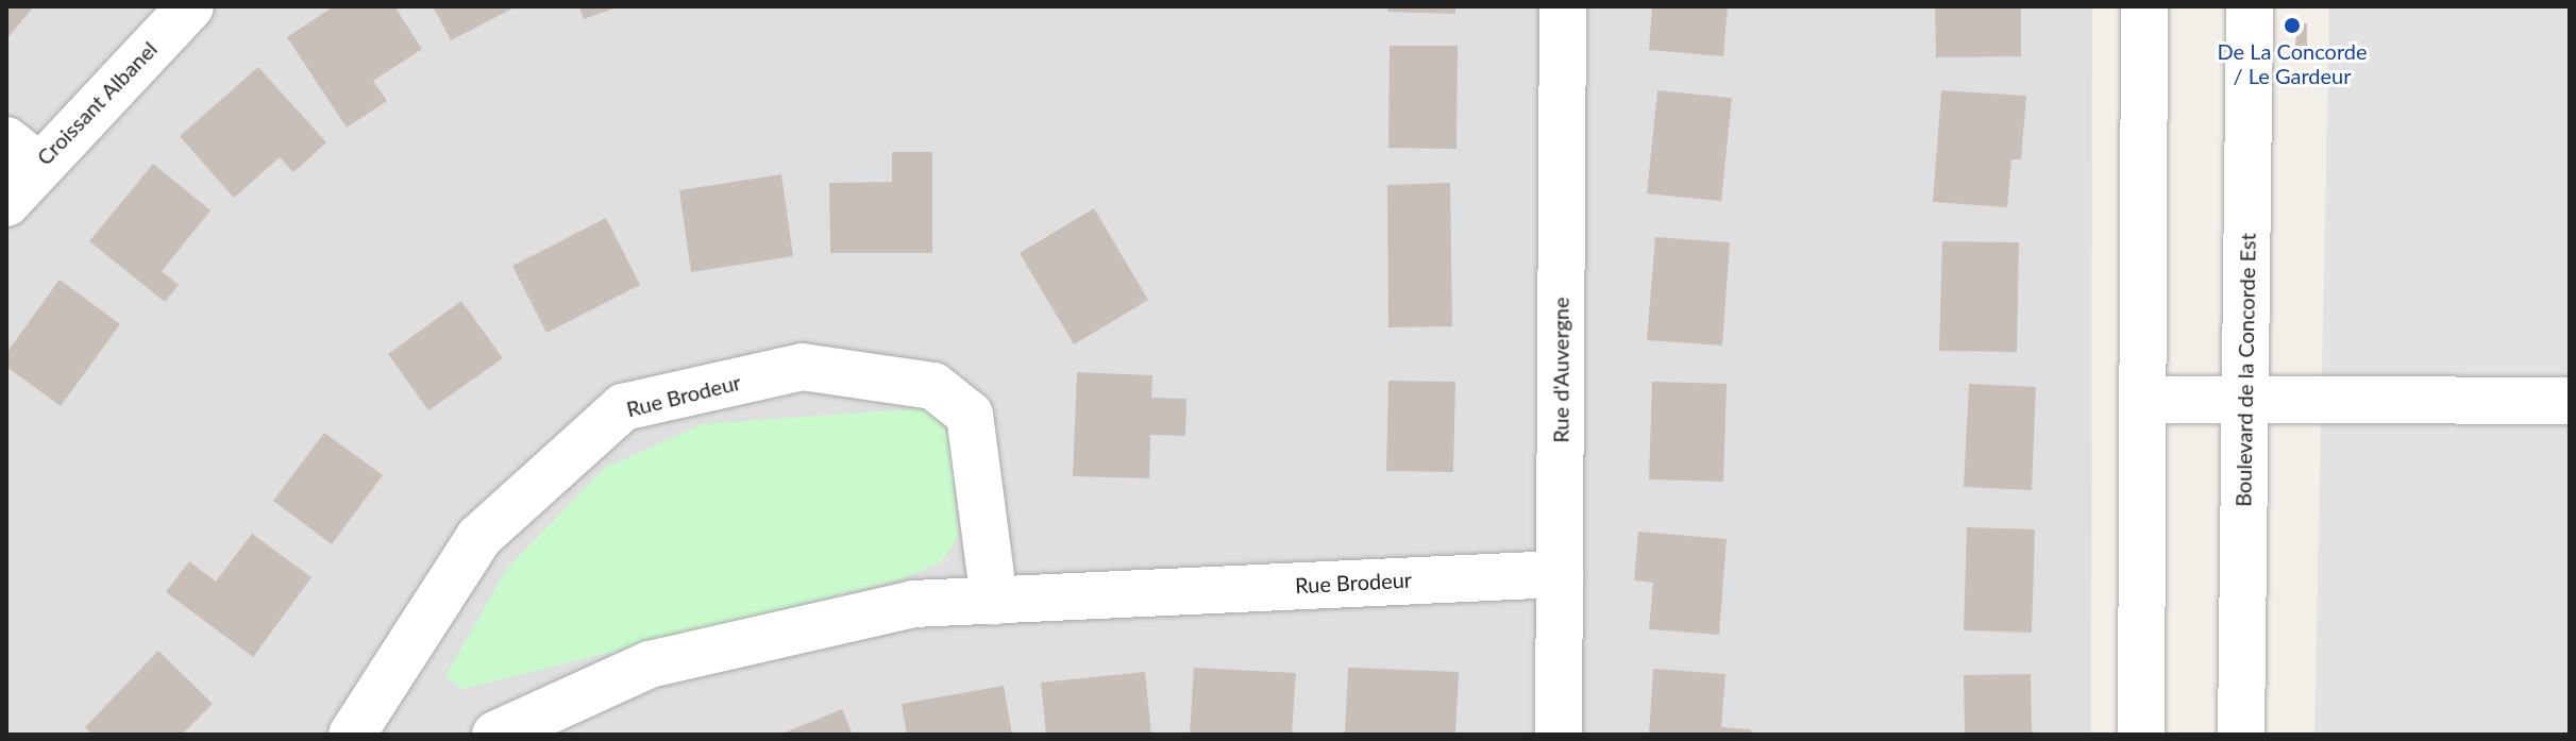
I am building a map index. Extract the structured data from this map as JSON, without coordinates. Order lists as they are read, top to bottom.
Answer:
{
  "streets": {
    "street": [
      "Croissant Albanel",
      "Rue d'Auvergne",
      "Boulevard de la Concorde Est",
      "Rue Brodeur"
    ]
  },
  "crossings": [
    ["Rue d'Auvergne", "Rue Brodeur"]
  ],
  "places": ["De La Concorde / Le Gardeur"]
}
